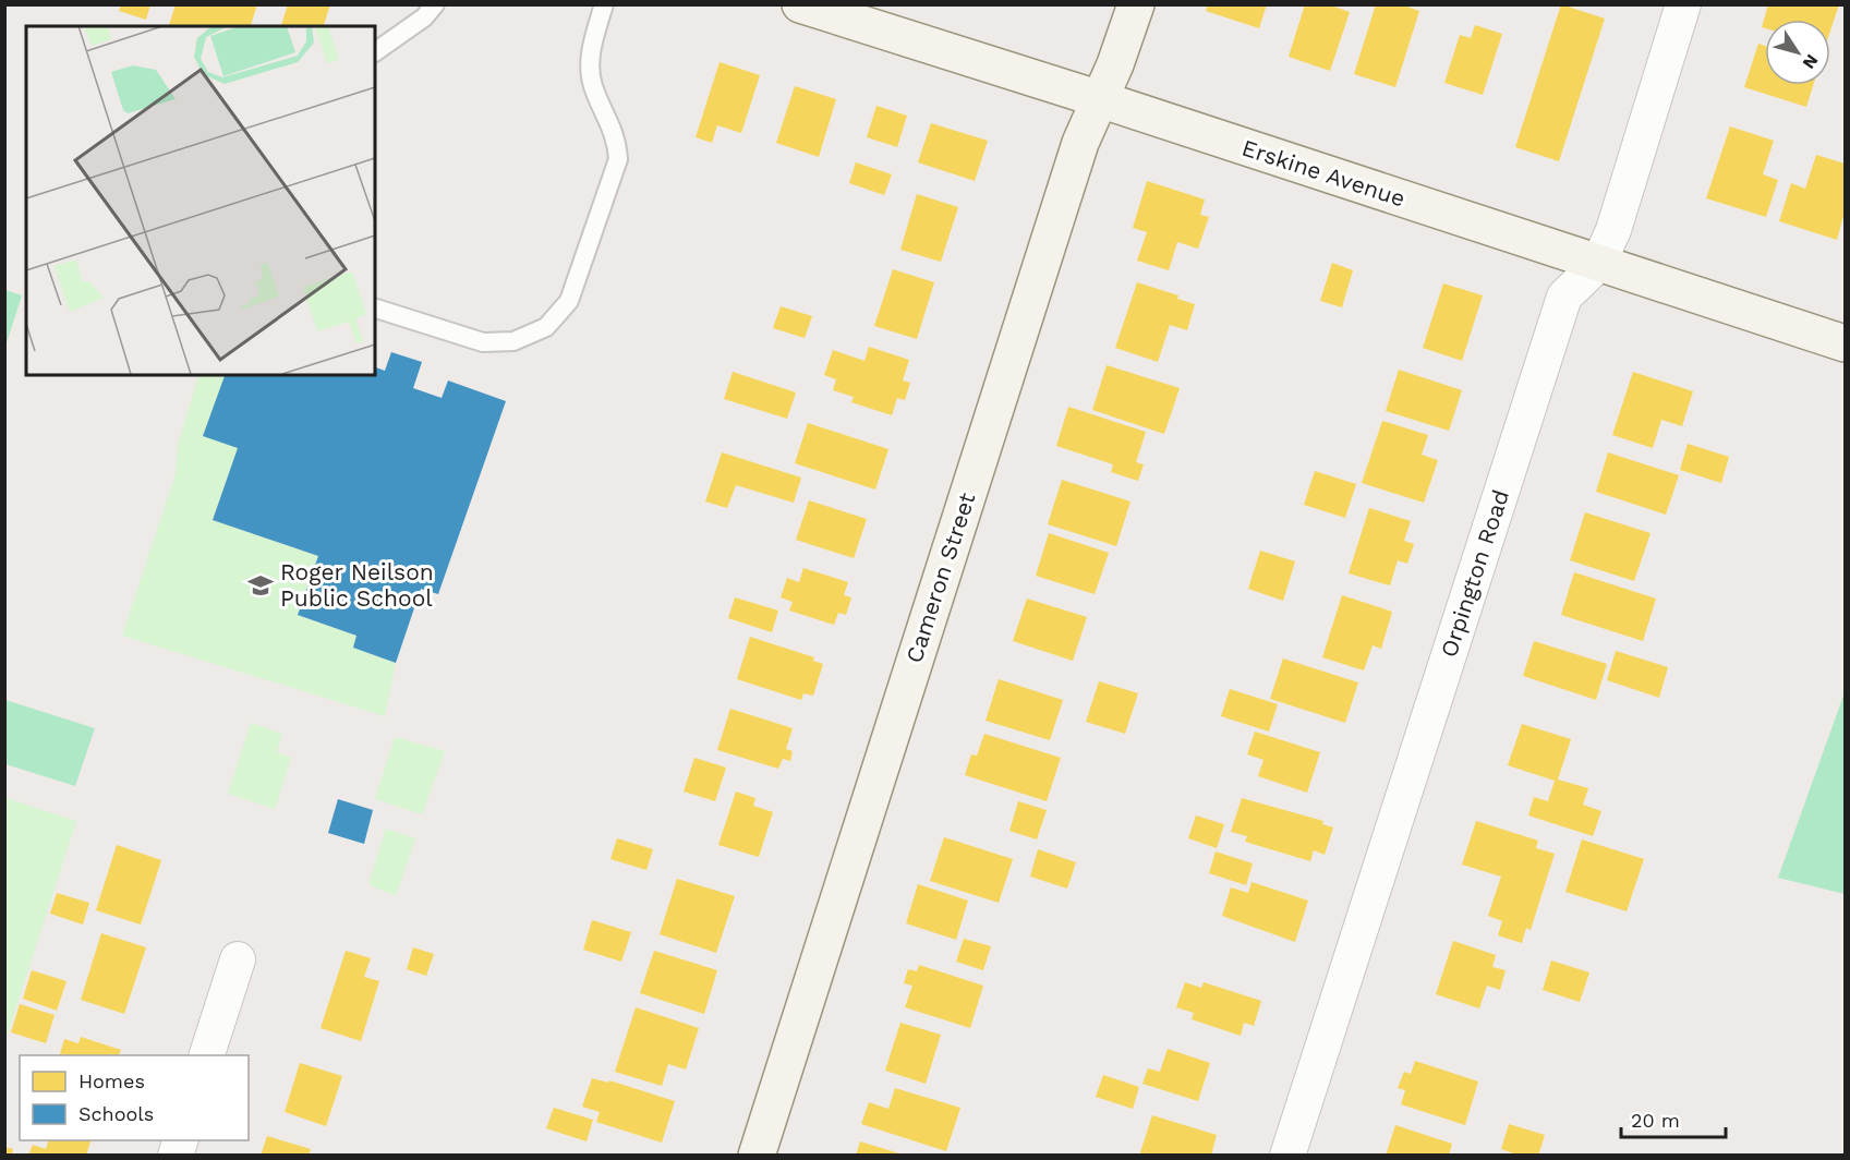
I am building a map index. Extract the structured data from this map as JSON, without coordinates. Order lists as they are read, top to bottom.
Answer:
{
  "streets": {
    "street": ["Erskine Avenue", "Orpington Road", "Cameron Street"]
  },
  "crossings": [
    ["Erskine Avenue", "Orpington Road"],
    ["Erskine Avenue", "Cameron Street"]
  ],
  "places": {
    "school or university": ["Roger Neilson Public School"]
  },
  "legend": ["Homes", "Schools"],
  "scale_bar": "20 m",
  "north": "bottom right"
}
